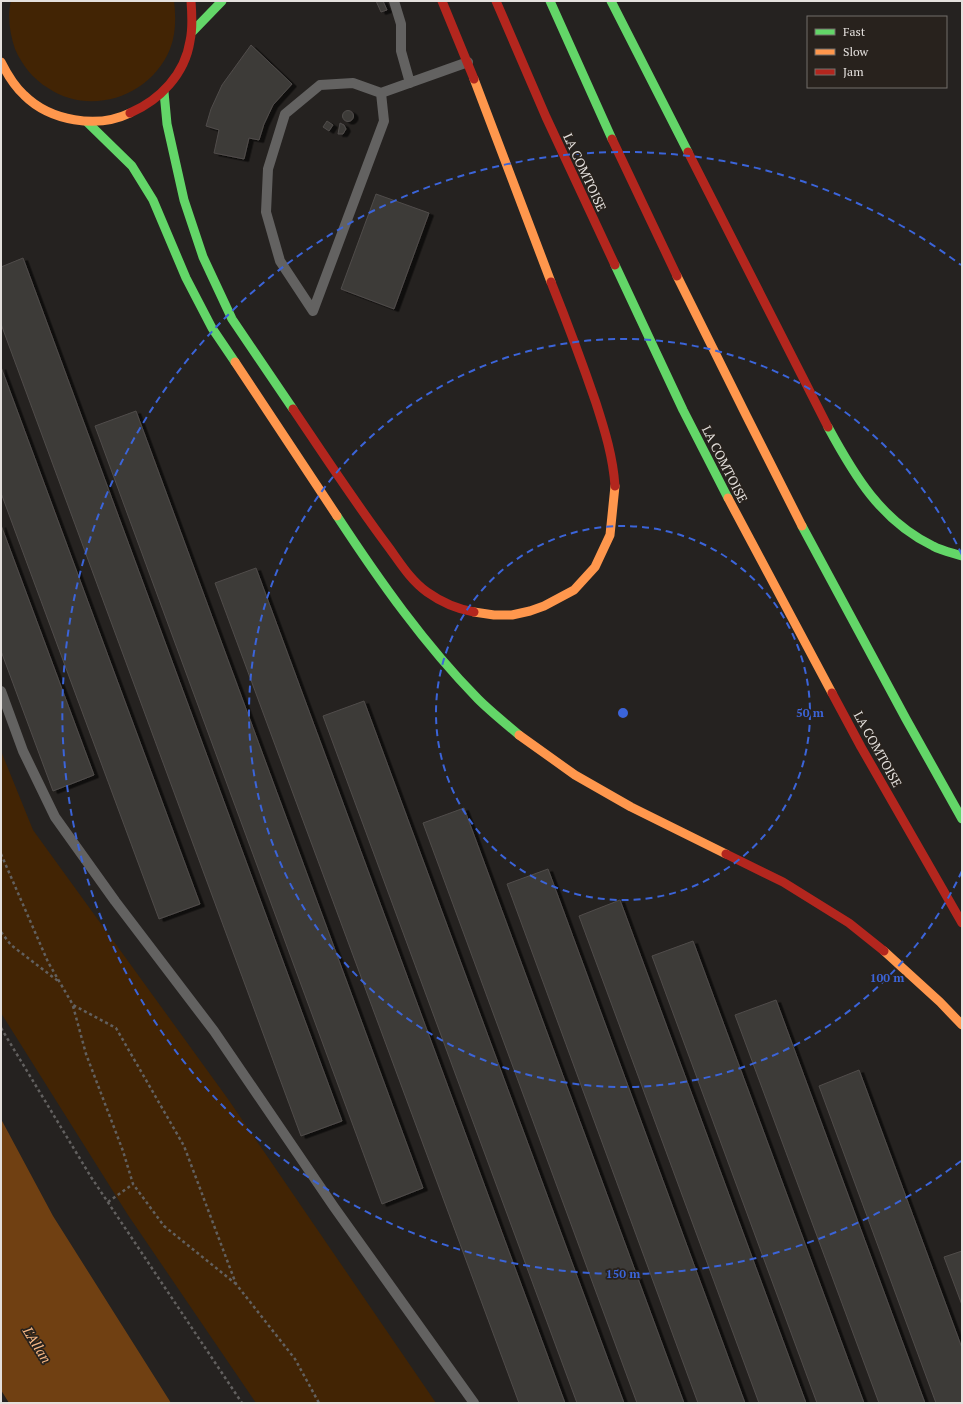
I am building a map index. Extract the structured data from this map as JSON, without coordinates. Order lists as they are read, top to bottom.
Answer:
{
  "streets": {
    "main road": ["LA COMTOISE"]
  },
  "water": ["L'Allan"],
  "legend": ["Fast", "Slow", "Jam"],
  "rings": ["50 m", "100 m", "150 m"]
}
